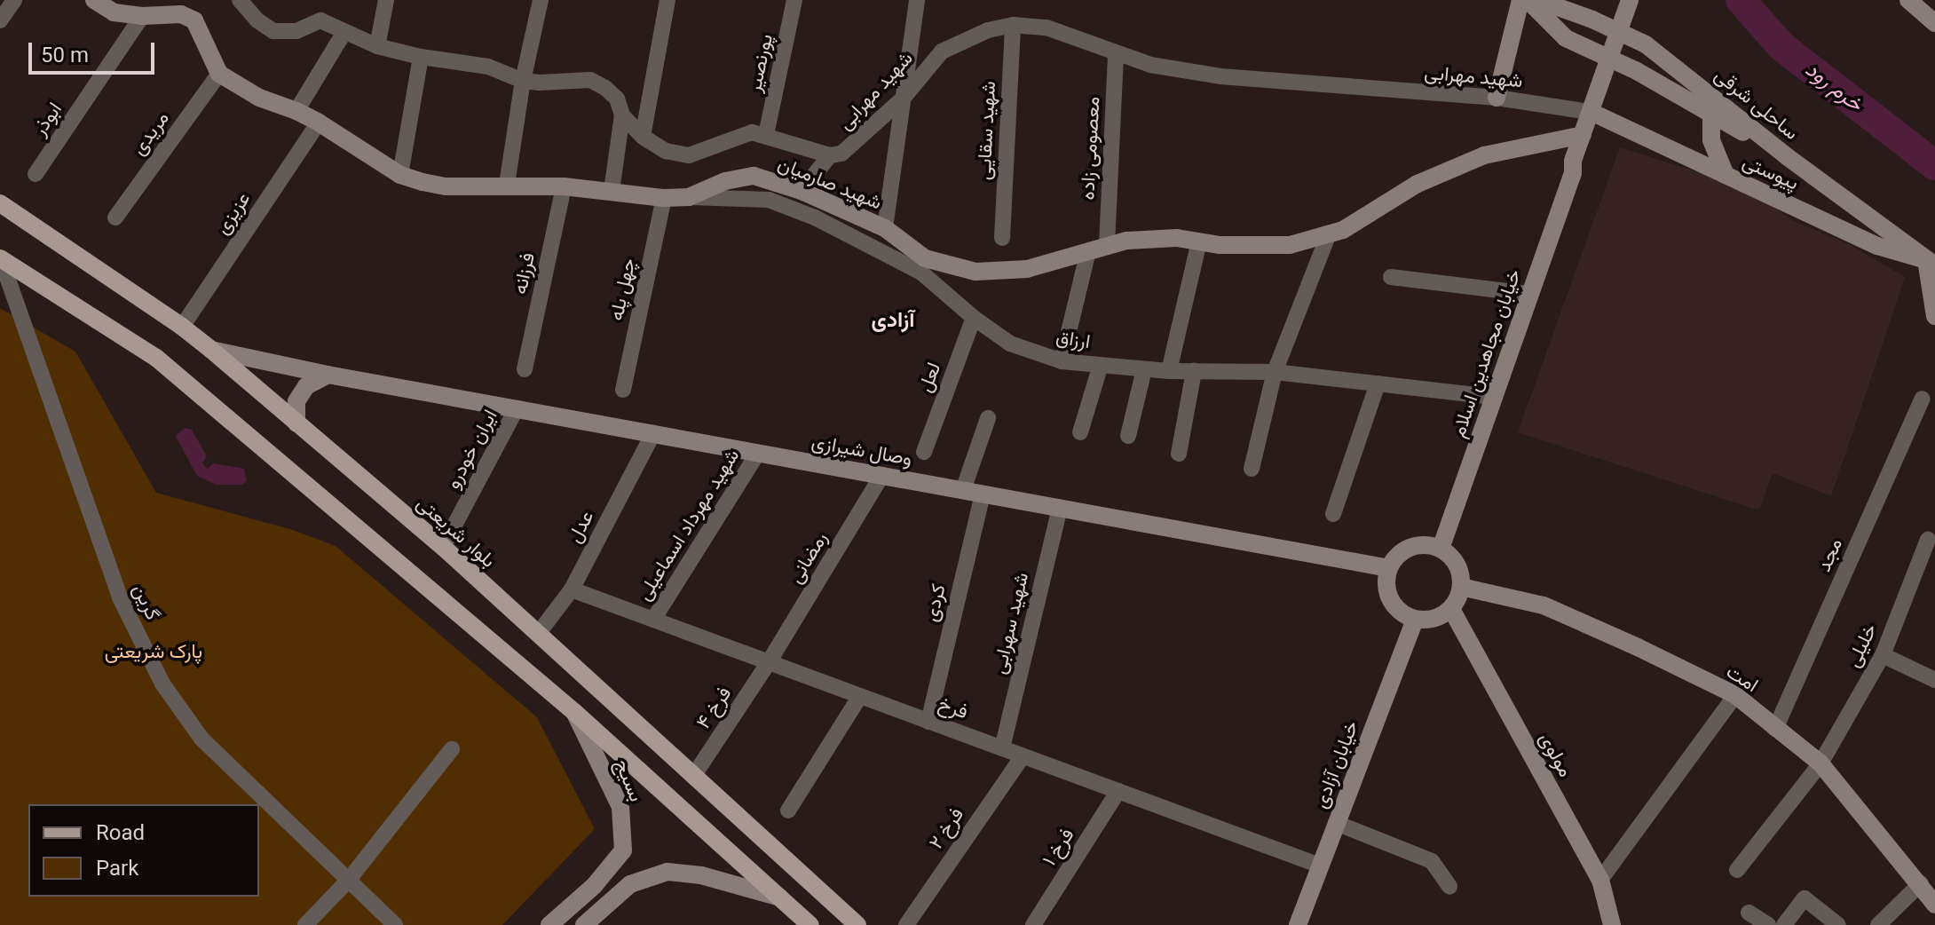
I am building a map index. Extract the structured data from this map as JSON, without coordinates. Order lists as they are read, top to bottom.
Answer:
{
  "streets": {
    "main road": ["بلوار شریعتی"],
    "street": [
      "پورنصیر",
      "شهید مهرابی",
      "ساحلی شرقی",
      "ابوذر",
      "شهید سقایی",
      "مریدی",
      "معصومی زاده",
      "پیوستی",
      "شهید صارمیان",
      "عزیزی",
      "فرزانه",
      "چهل پله",
      "ارزاق",
      "خیابان مجاهدین اسلام",
      "لعل",
      "ایران خودرو",
      "وصال شیرازی",
      "شهید مهرداد اسماعیلی",
      "عدل",
      "مجد",
      "رمضانی",
      "گرین",
      "کردی",
      "شهید سهرابی",
      "خلیلی",
      "امت",
      "فرخ ۴",
      "فرخ",
      "مولوی",
      "خیابان آزادی",
      "بسیج",
      "فرخ ۲",
      "فرخ ۱"
    ]
  },
  "crossings": [
    ["پورنصیر", "شهید مهرابی"],
    ["شهید مهرابی", "شهید سقایی"],
    ["شهید مهرابی", "معصومی زاده"],
    ["شهید مهرابی", "پیوستی"],
    ["شهید مهرابی", "خیابان مجاهدین اسلام"],
    ["ساحلی شرقی", "پیوستی"],
    ["مریدی", "شهید صارمیان"],
    ["معصومی زاده", "شهید صارمیان"],
    ["پیوستی", "خیابان مجاهدین اسلام"],
    ["شهید صارمیان", "عزیزی"],
    ["شهید صارمیان", "فرزانه"],
    ["شهید صارمیان", "چهل پله"],
    ["شهید صارمیان", "ارزاق"],
    ["شهید صارمیان", "خیابان مجاهدین اسلام"],
    ["عزیزی", "بلوار شریعتی"],
    ["ارزاق", "خیابان مجاهدین اسلام"],
    ["ارزاق", "لعل"],
    ["خیابان مجاهدین اسلام", "وصال شیرازی"],
    ["خیابان مجاهدین اسلام", "امت"],
    ["خیابان مجاهدین اسلام", "مولوی"],
    ["خیابان مجاهدین اسلام", "خیابان آزادی"],
    ["ایران خودرو", "وصال شیرازی"],
    ["ایران خودرو", "بلوار شریعتی"],
    ["وصال شیرازی", "شهید مهرداد اسماعیلی"],
    ["وصال شیرازی", "عدل"],
    ["وصال شیرازی", "بلوار شریعتی"],
    ["وصال شیرازی", "رمضانی"],
    ["وصال شیرازی", "کردی"],
    ["وصال شیرازی", "شهید سهرابی"],
    ["وصال شیرازی", "امت"],
    ["وصال شیرازی", "مولوی"],
    ["وصال شیرازی", "خیابان آزادی"],
    ["شهید مهرداد اسماعیلی", "فرخ"],
    ["عدل", "بلوار شریعتی"],
    ["عدل", "فرخ"],
    ["بلوار شریعتی", "فرخ ۴"],
    ["مجد", "امت"],
    ["رمضانی", "فرخ ۴"],
    ["رمضانی", "فرخ"],
    ["کردی", "فرخ"],
    ["شهید سهرابی", "فرخ"],
    ["خلیلی", "امت"],
    ["امت", "مولوی"],
    ["امت", "خیابان آزادی"],
    ["فرخ ۴", "فرخ"],
    ["فرخ", "خیابان آزادی"],
    ["فرخ", "فرخ ۲"],
    ["فرخ", "فرخ ۱"],
    ["مولوی", "خیابان آزادی"]
  ],
  "districts": ["آزادی"],
  "water": ["خرم رود"],
  "parks": ["پارک شریعتی"],
  "legend": ["Road", "Park"],
  "scale_bar": "50 m"
}
